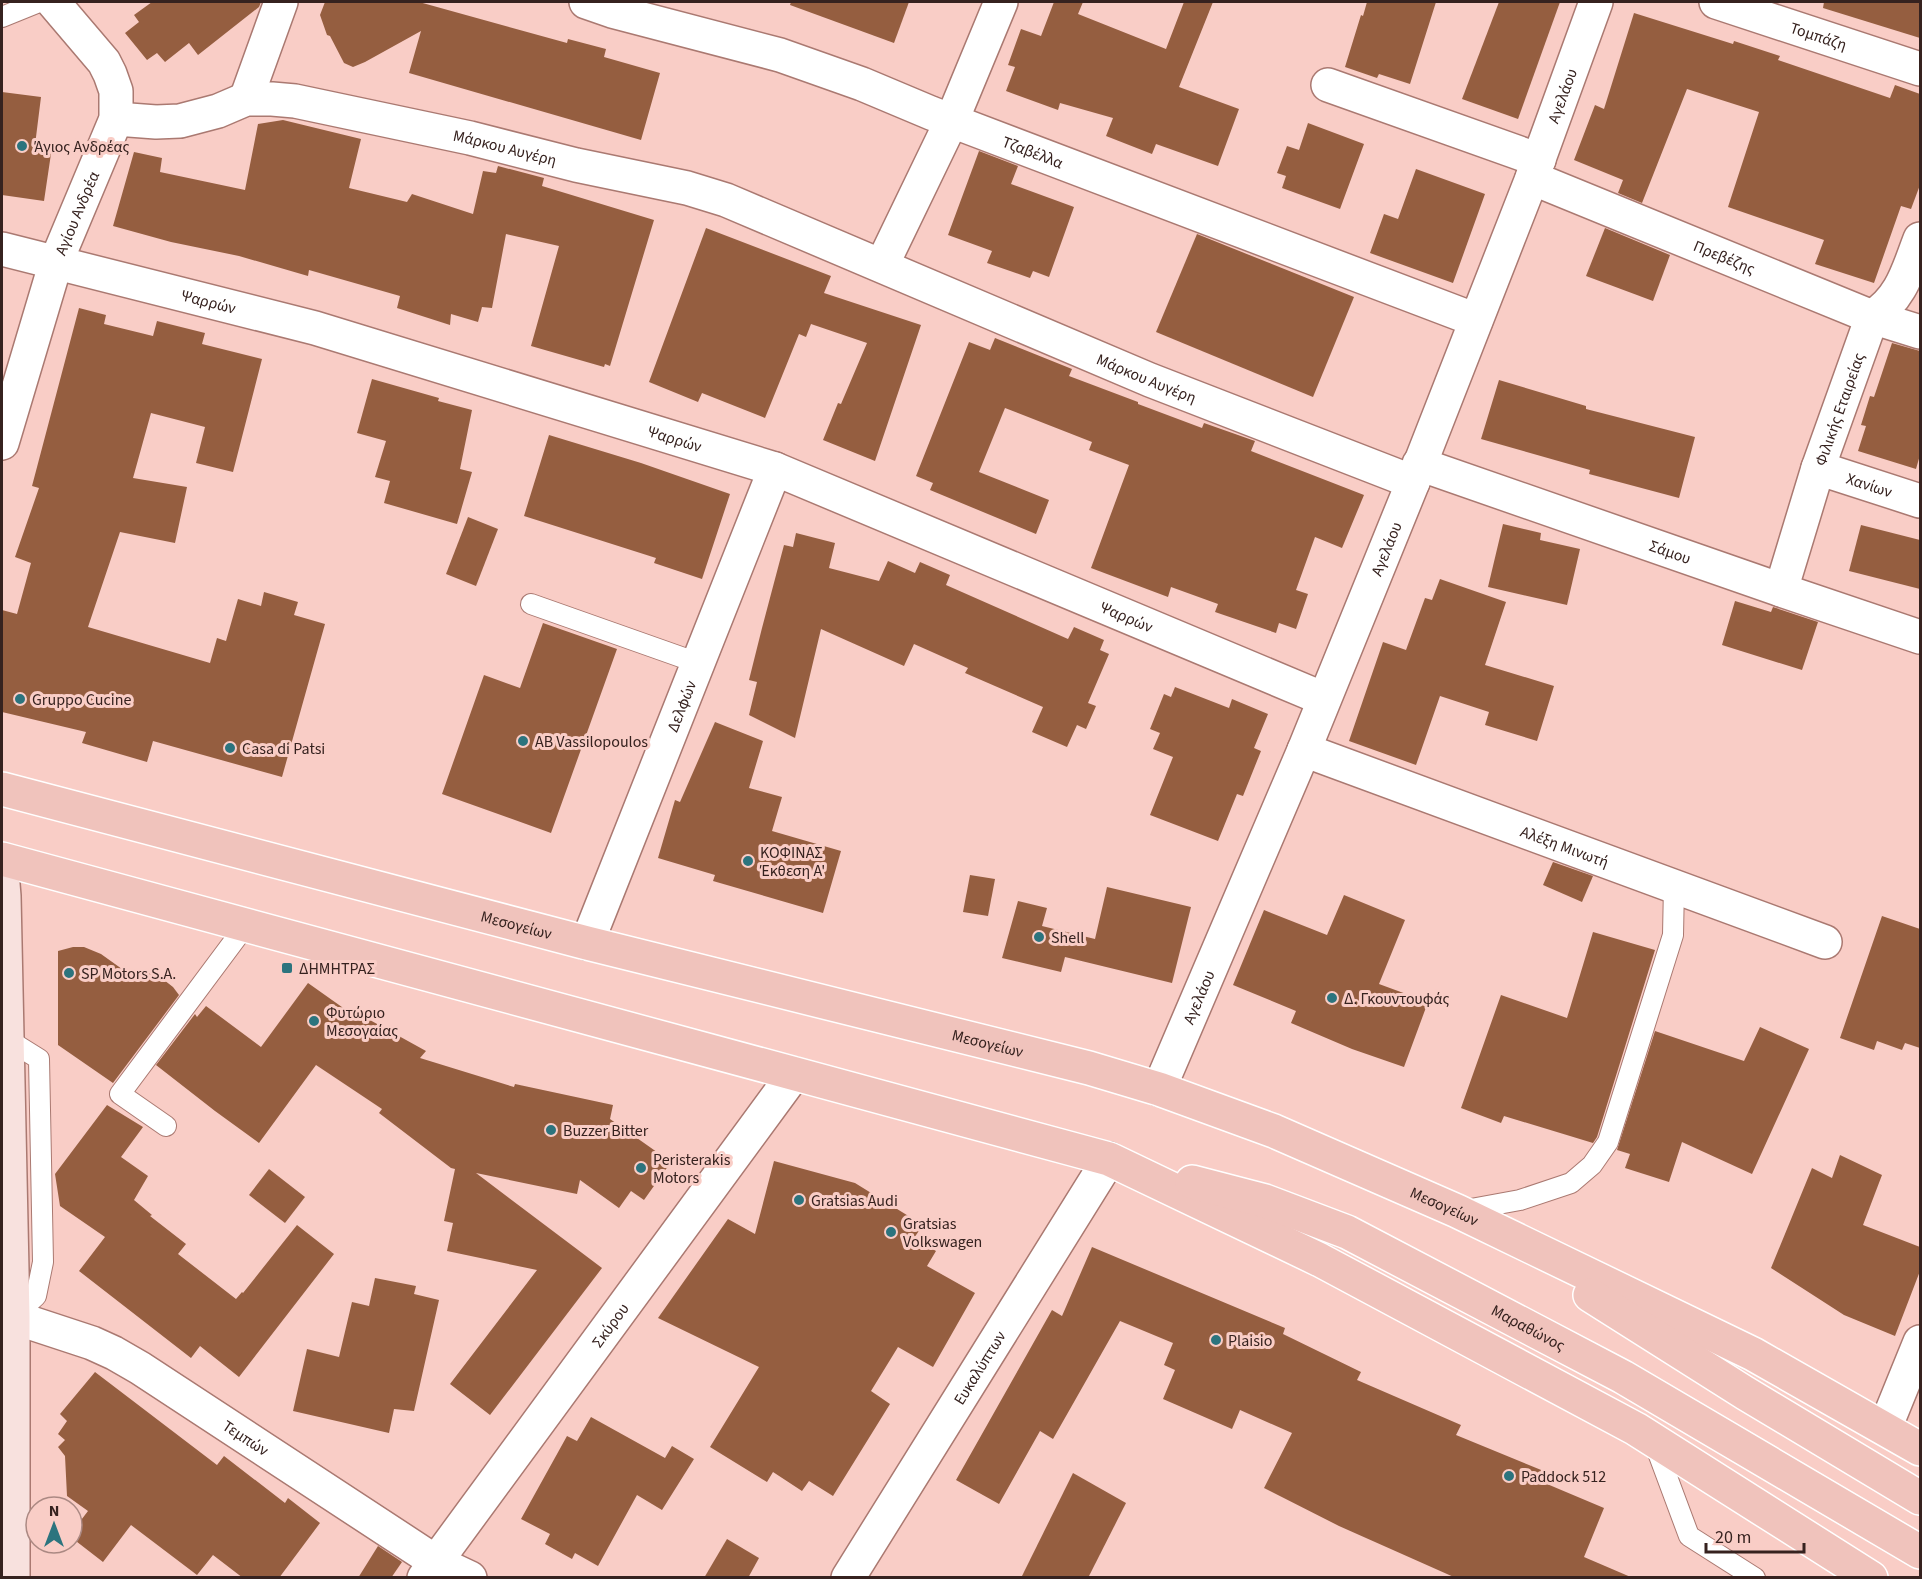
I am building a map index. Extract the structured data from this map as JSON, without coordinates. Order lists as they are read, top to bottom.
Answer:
{
  "streets": {
    "main road": ["Μεσογείων", "Μαραθώνος"],
    "street": [
      "Τομπάζη",
      "Αγελάου",
      "Μάρκου Αυγέρη",
      "Τζαβέλλα",
      "Αγίου Ανδρέα",
      "Πρεβέζης",
      "Ψαρρών",
      "Φιλικής Εταιρείας",
      "Χανίων",
      "Σάμου",
      "Δελφών",
      "Αλέξη Μινωτή",
      "Σκύρου",
      "Ευκαλύπτων",
      "Τεμπών"
    ]
  },
  "crossings": [
    ["Αγελάου", "Μάρκου Αυγέρη"],
    ["Αγελάου", "Τζαβέλλα"],
    ["Αγελάου", "Πρεβέζης"],
    ["Αγελάου", "Ψαρρών"],
    ["Αγελάου", "Σάμου"],
    ["Αγελάου", "Αλέξη Μινωτή"],
    ["Αγελάου", "Μεσογείων"],
    ["Μάρκου Αυγέρη", "Αγίου Ανδρέα"],
    ["Μάρκου Αυγέρη", "Σάμου"],
    ["Αγίου Ανδρέα", "Ψαρρών"],
    ["Πρεβέζης", "Φιλικής Εταιρείας"],
    ["Ψαρρών", "Δελφών"],
    ["Φιλικής Εταιρείας", "Χανίων"],
    ["Φιλικής Εταιρείας", "Σάμου"],
    ["Δελφών", "Μεσογείων"],
    ["Σκύρου", "Τεμπών"],
    ["Μαραθώνος", "Ευκαλύπτων"]
  ],
  "places": {
    "other": [
      "Άγιος Ανδρέας",
      "Gruppo Cucine",
      "AB Vassilopoulos",
      "Casa di Patsi",
      "ΚΟΦΙΝΑΣ Έκθεση Α'",
      "Shell",
      "SP Motors S.A.",
      "Δ. Γκουντουφάς",
      "Φυτώριο Μεσογαίας",
      "Buzzer Bitter",
      "Peristerakis Motors",
      "Gratsias Audi",
      "Gratsias Volkswagen",
      "Plaisio",
      "Paddock 512"
    ],
    "transit": ["ΔΗΜΗΤΡΑΣ"]
  },
  "scale_bar": "20 m",
  "north": "top"
}
